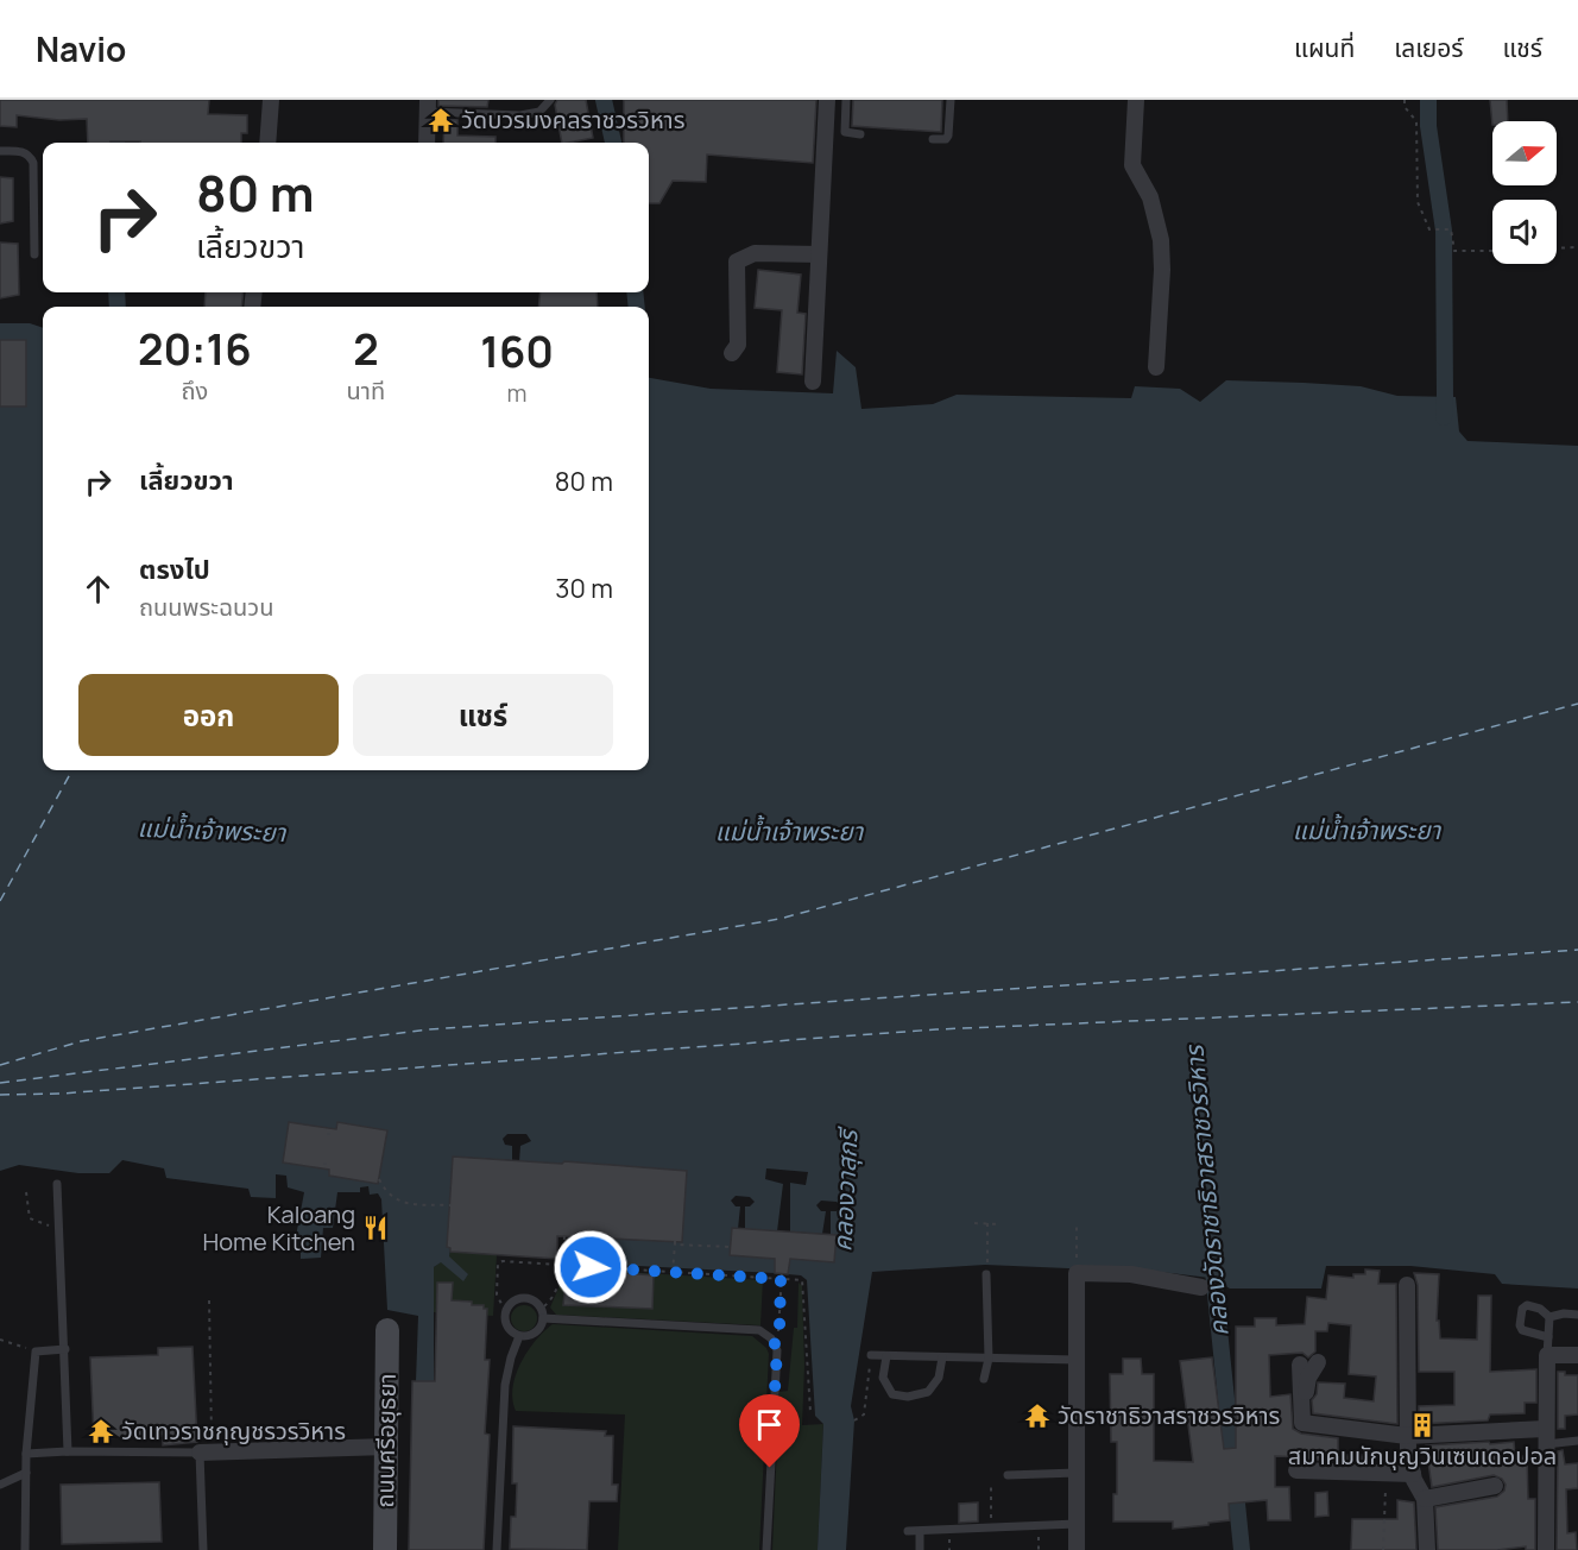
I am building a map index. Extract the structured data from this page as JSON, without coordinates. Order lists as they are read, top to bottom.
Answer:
{
  "streets": {
    "street": ["ถนนศรีอยุธยา"]
  },
  "water": ["แม่น้ำเจ้าพระยา", "คลองวาสุกรี", "คลองวัดราชาธิวาสราชวรวิหาร"],
  "places": {
    "temple": ["วัดบวรมงคลราชวรวิหาร", "วัดราชาธิวาสราชวรวิหาร", "วัดเทวราชกุญชรวรวิหาร"],
    "restaurant": ["Kaloang Home Kitchen"],
    "building": ["สมาคมนักบุญวินเซนเดอปอล"]
  },
  "north": "right",
  "page": {
    "header": "Navio",
    "nav": ["แผนที่", "เลเยอร์", "แชร์"],
    "turn": ["80 m", "เลี้ยวขวา"],
    "eta": [
      "20:16",
      "ถึง",
      "2",
      "นาที",
      "160",
      "m"
    ],
    "list": [
      {
        "name": "เลี้ยวขวา",
        "value": "80 m"
      },
      {
        "name": "ตรงไป",
        "note": "ถนนพระฉนวน",
        "value": "30 m"
      }
    ],
    "buttons": ["ออก", "แชร์"]
  }
}
